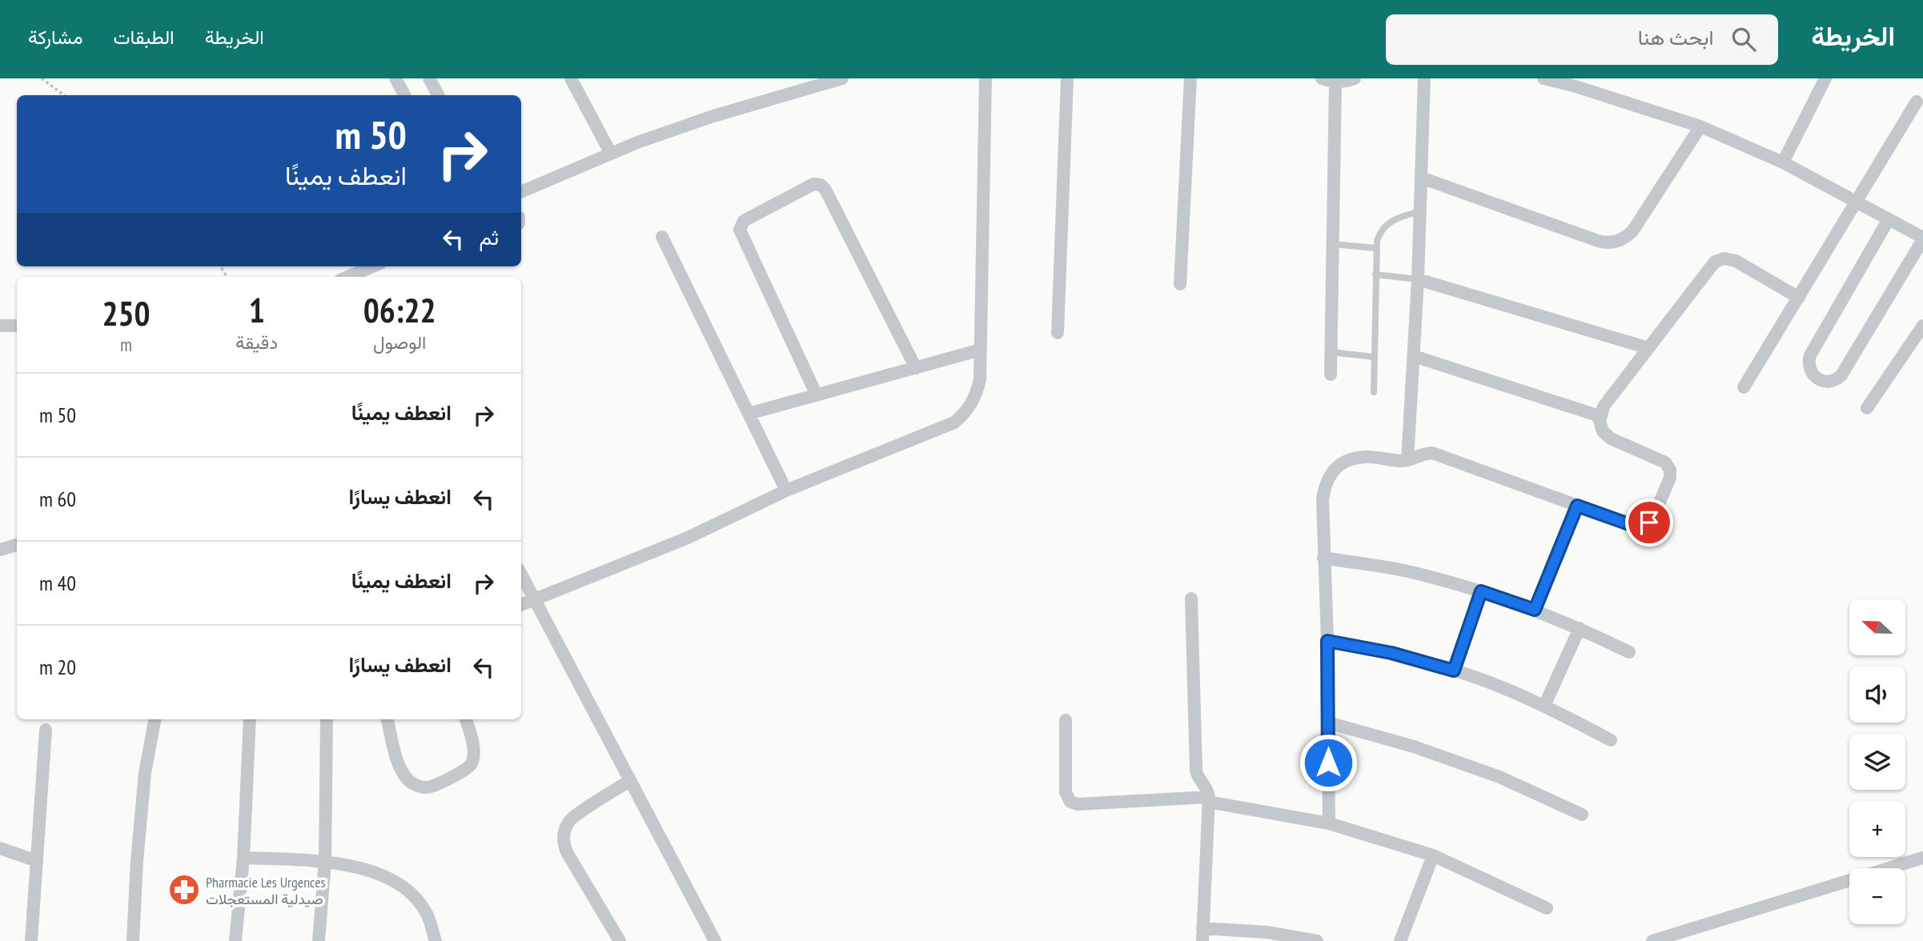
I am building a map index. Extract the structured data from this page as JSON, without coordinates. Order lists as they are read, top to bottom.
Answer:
{
  "places": {
    "pharmacy": ["Pharmacie Les Urgences صيدلية المستعجلات"]
  },
  "north": "left",
  "page": {
    "header": "الخريطة",
    "search": "ابحث هنا",
    "nav": ["الخريطة", "الطبقات", "مشاركة"],
    "turn": ["50 m", "انعطف يمينًا"],
    "then": "ثم",
    "eta": [
      "06:22",
      "الوصول",
      "1",
      "دقيقة",
      "250",
      "m"
    ],
    "list": [
      {
        "name": "انعطف يمينًا",
        "value": "50 m"
      },
      {
        "name": "انعطف يسارًا",
        "value": "60 m"
      },
      {
        "name": "انعطف يمينًا",
        "value": "40 m"
      },
      {
        "name": "انعطف يسارًا",
        "value": "20 m"
      }
    ],
    "map_buttons": ["+", "−"]
  }
}
